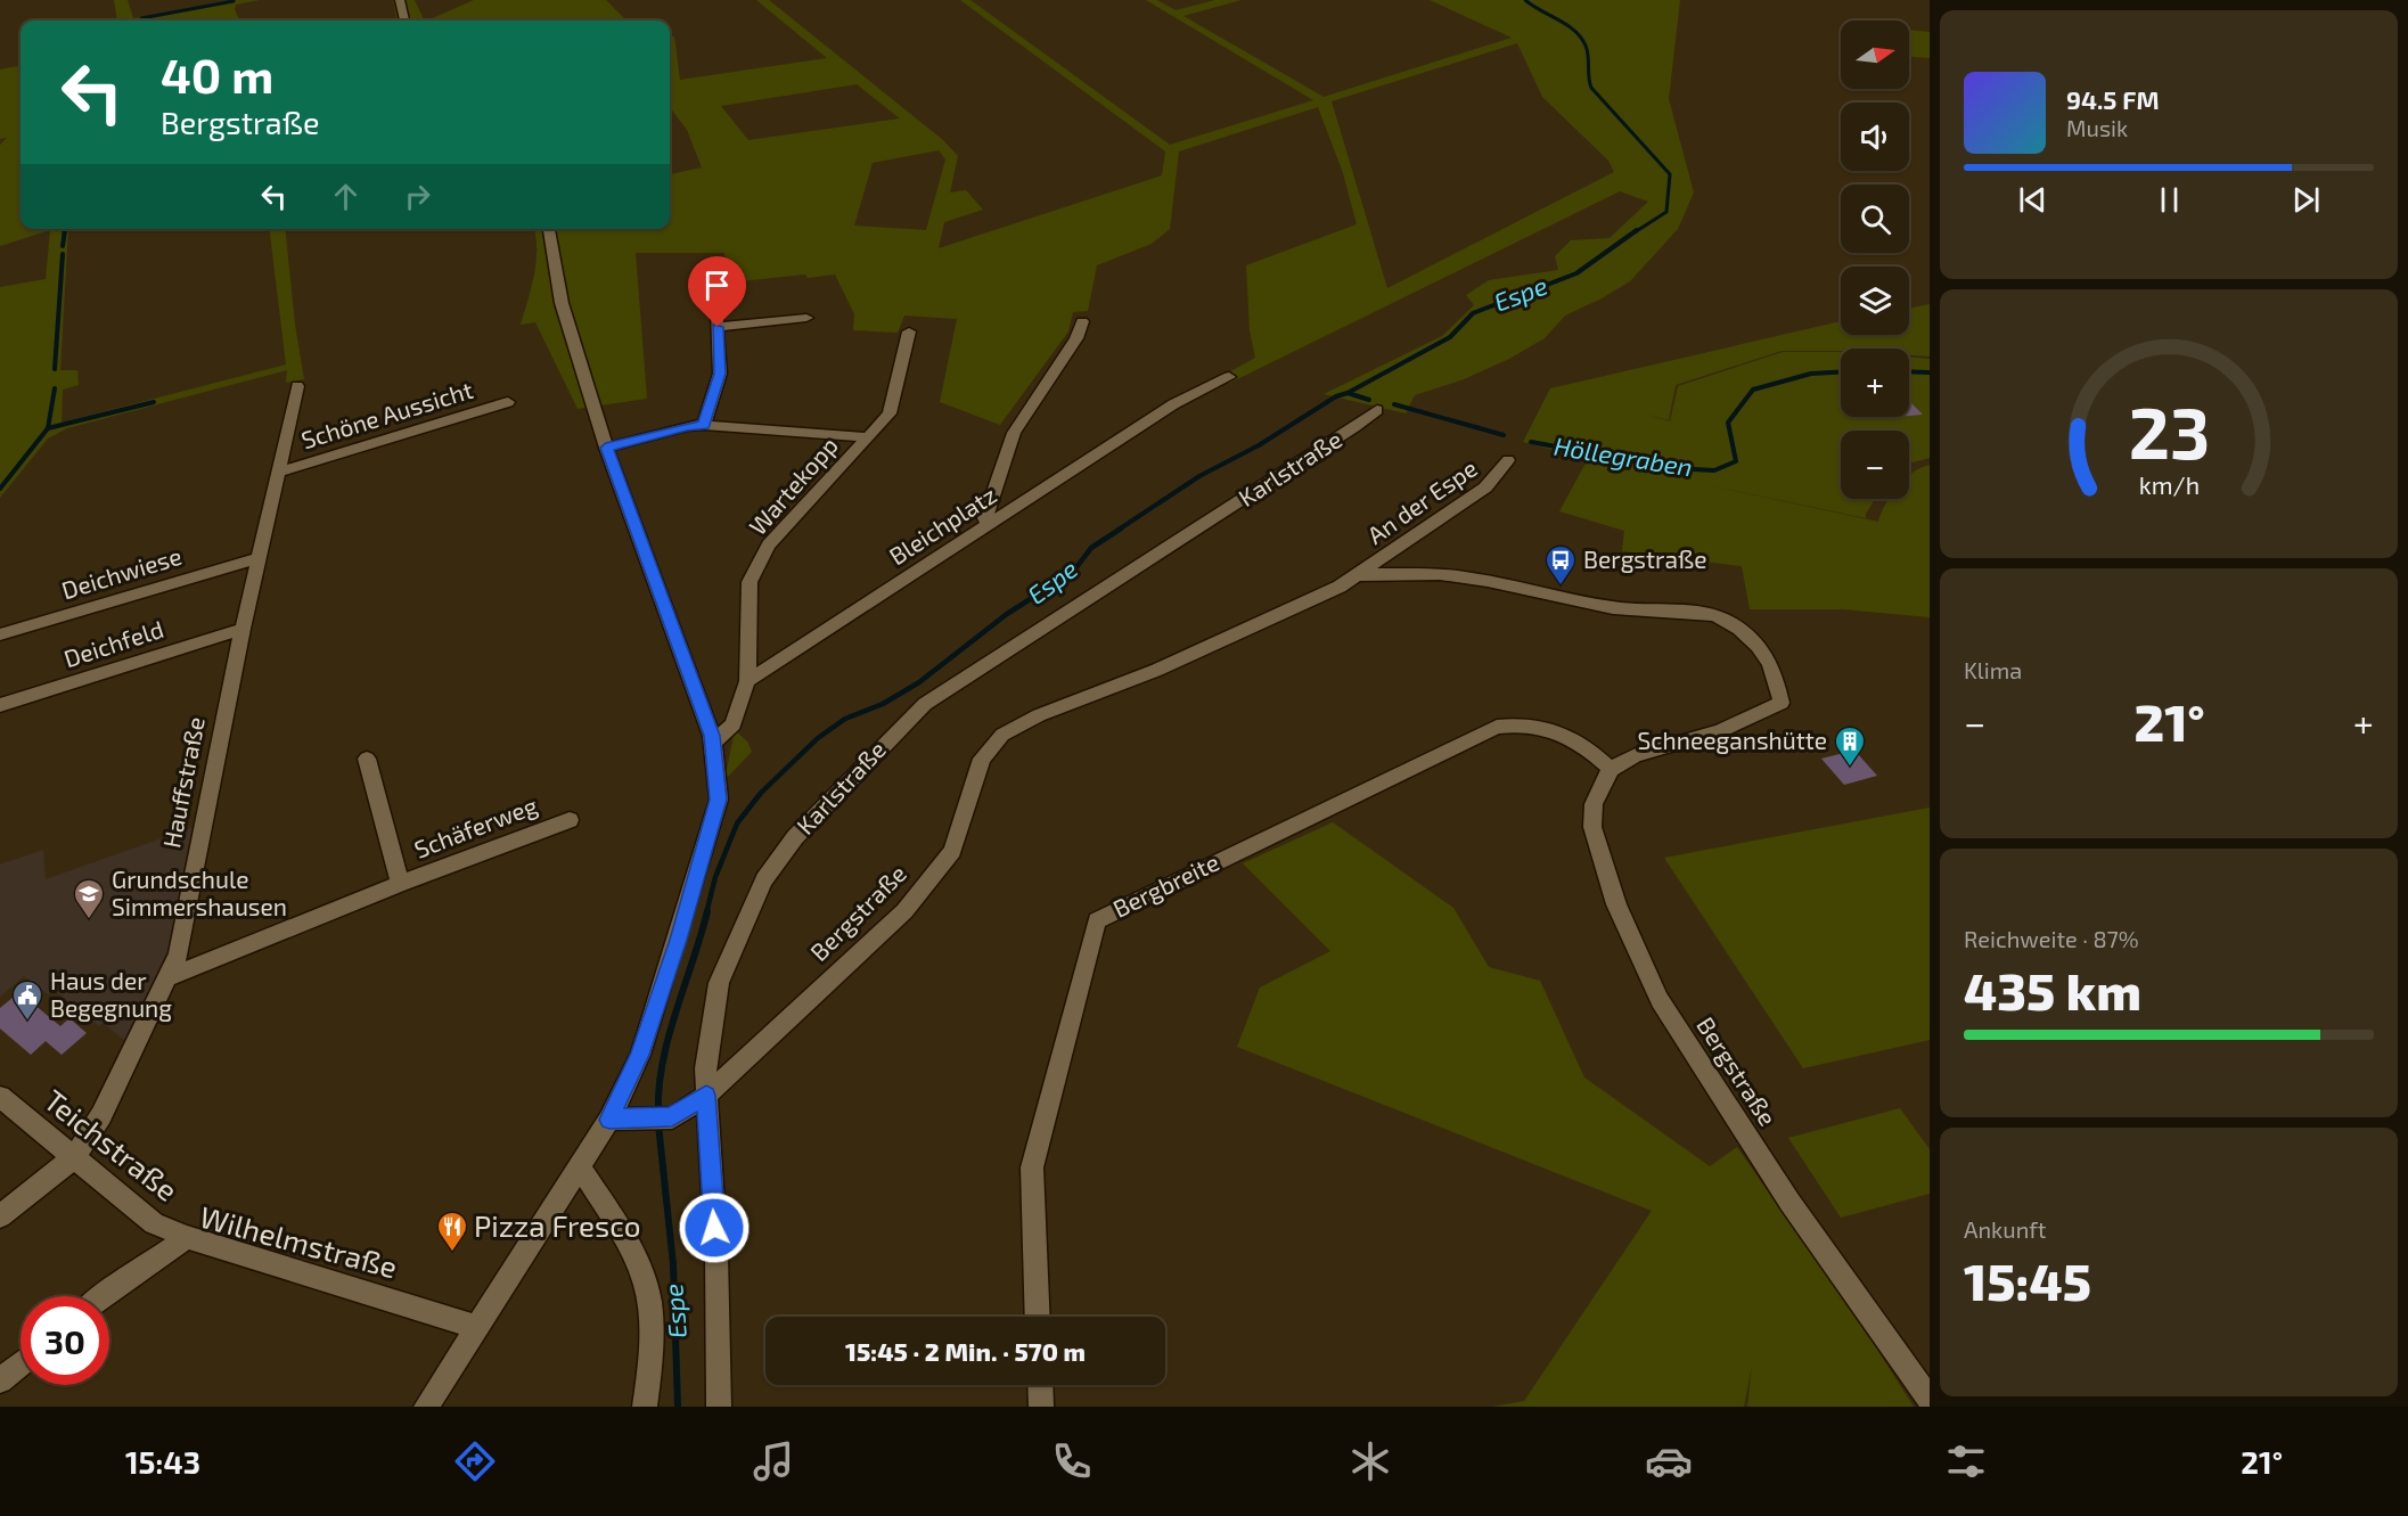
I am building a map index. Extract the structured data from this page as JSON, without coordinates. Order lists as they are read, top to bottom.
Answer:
{
  "streets": {
    "street": [
      "Schöne Aussicht",
      "Karlstraße",
      "Wartekopp",
      "An der Espe",
      "Bleichplatz",
      "Deichwiese",
      "Deichfeld",
      "Hauffstraße",
      "Schäferweg",
      "Bergbreite",
      "Bergstraße",
      "Teichstraße",
      "Wilhelmstraße"
    ]
  },
  "crossings": [
    ["Schöne Aussicht", "Hauffstraße"],
    ["Karlstraße", "Bergstraße"],
    ["Wartekopp", "Bleichplatz"],
    ["An der Espe", "Bergstraße"],
    ["Deichwiese", "Hauffstraße"],
    ["Deichfeld", "Hauffstraße"],
    ["Hauffstraße", "Schäferweg"],
    ["Hauffstraße", "Teichstraße"],
    ["Bergbreite", "Bergstraße"],
    ["Teichstraße", "Wilhelmstraße"]
  ],
  "water": ["Espe", "Höllegraben"],
  "places": {
    "bus stop": ["Bergstraße"],
    "building": ["Schneeganshütte"],
    "school or university": ["Grundschule Simmershausen"],
    "public building": ["Haus der Begegnung"],
    "restaurant": ["Pizza Fresco"]
  },
  "north": "right",
  "page": {
    "map_buttons": ["+", "−"],
    "turn": ["40 m", "Bergstraße"],
    "song": ["94.5 FM", "Musik"],
    "tile": [
      "Klima",
      ["Reichweite · 87%", "435 km"],
      ["Ankunft", "15:45"]
    ],
    "heat": ["−", "21°", "+"],
    "limit": "30",
    "trip": "15:45 · 2 Min. · 570 m",
    "tabs": ["15:43", "21°"],
    "gauge": ["23", "km/h"]
  }
}
